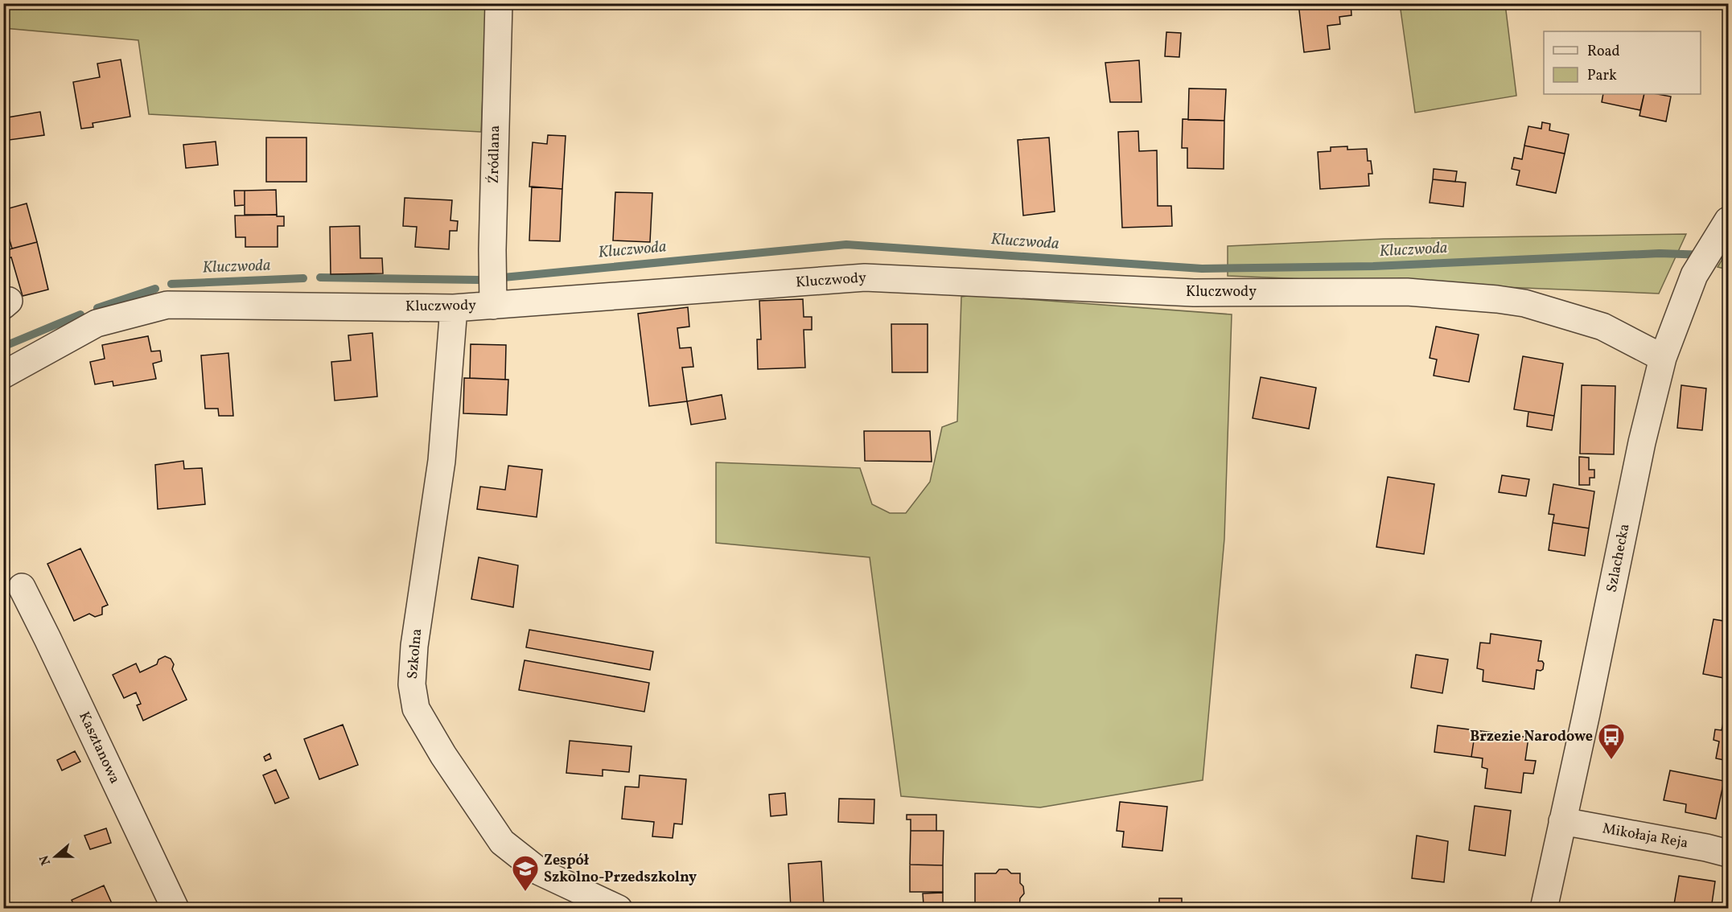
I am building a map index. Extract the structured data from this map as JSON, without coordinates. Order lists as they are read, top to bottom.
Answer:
{
  "streets": {
    "street": [
      "Źródlana",
      "Kluczwody",
      "Szlachecka",
      "Szkolna",
      "Kasztanowa",
      "Mikołaja Reja"
    ]
  },
  "crossings": [
    ["Źródlana", "Kluczwody"],
    ["Kluczwody", "Szlachecka"],
    ["Kluczwody", "Szkolna"],
    ["Szlachecka", "Mikołaja Reja"]
  ],
  "water": ["Kluczwoda"],
  "places": {
    "bus stop": ["Brzezie Narodowe"],
    "school or university": ["Zespół Szkolno-Przedszkolny"]
  },
  "legend": ["Road", "Park"],
  "north": "left"
}
